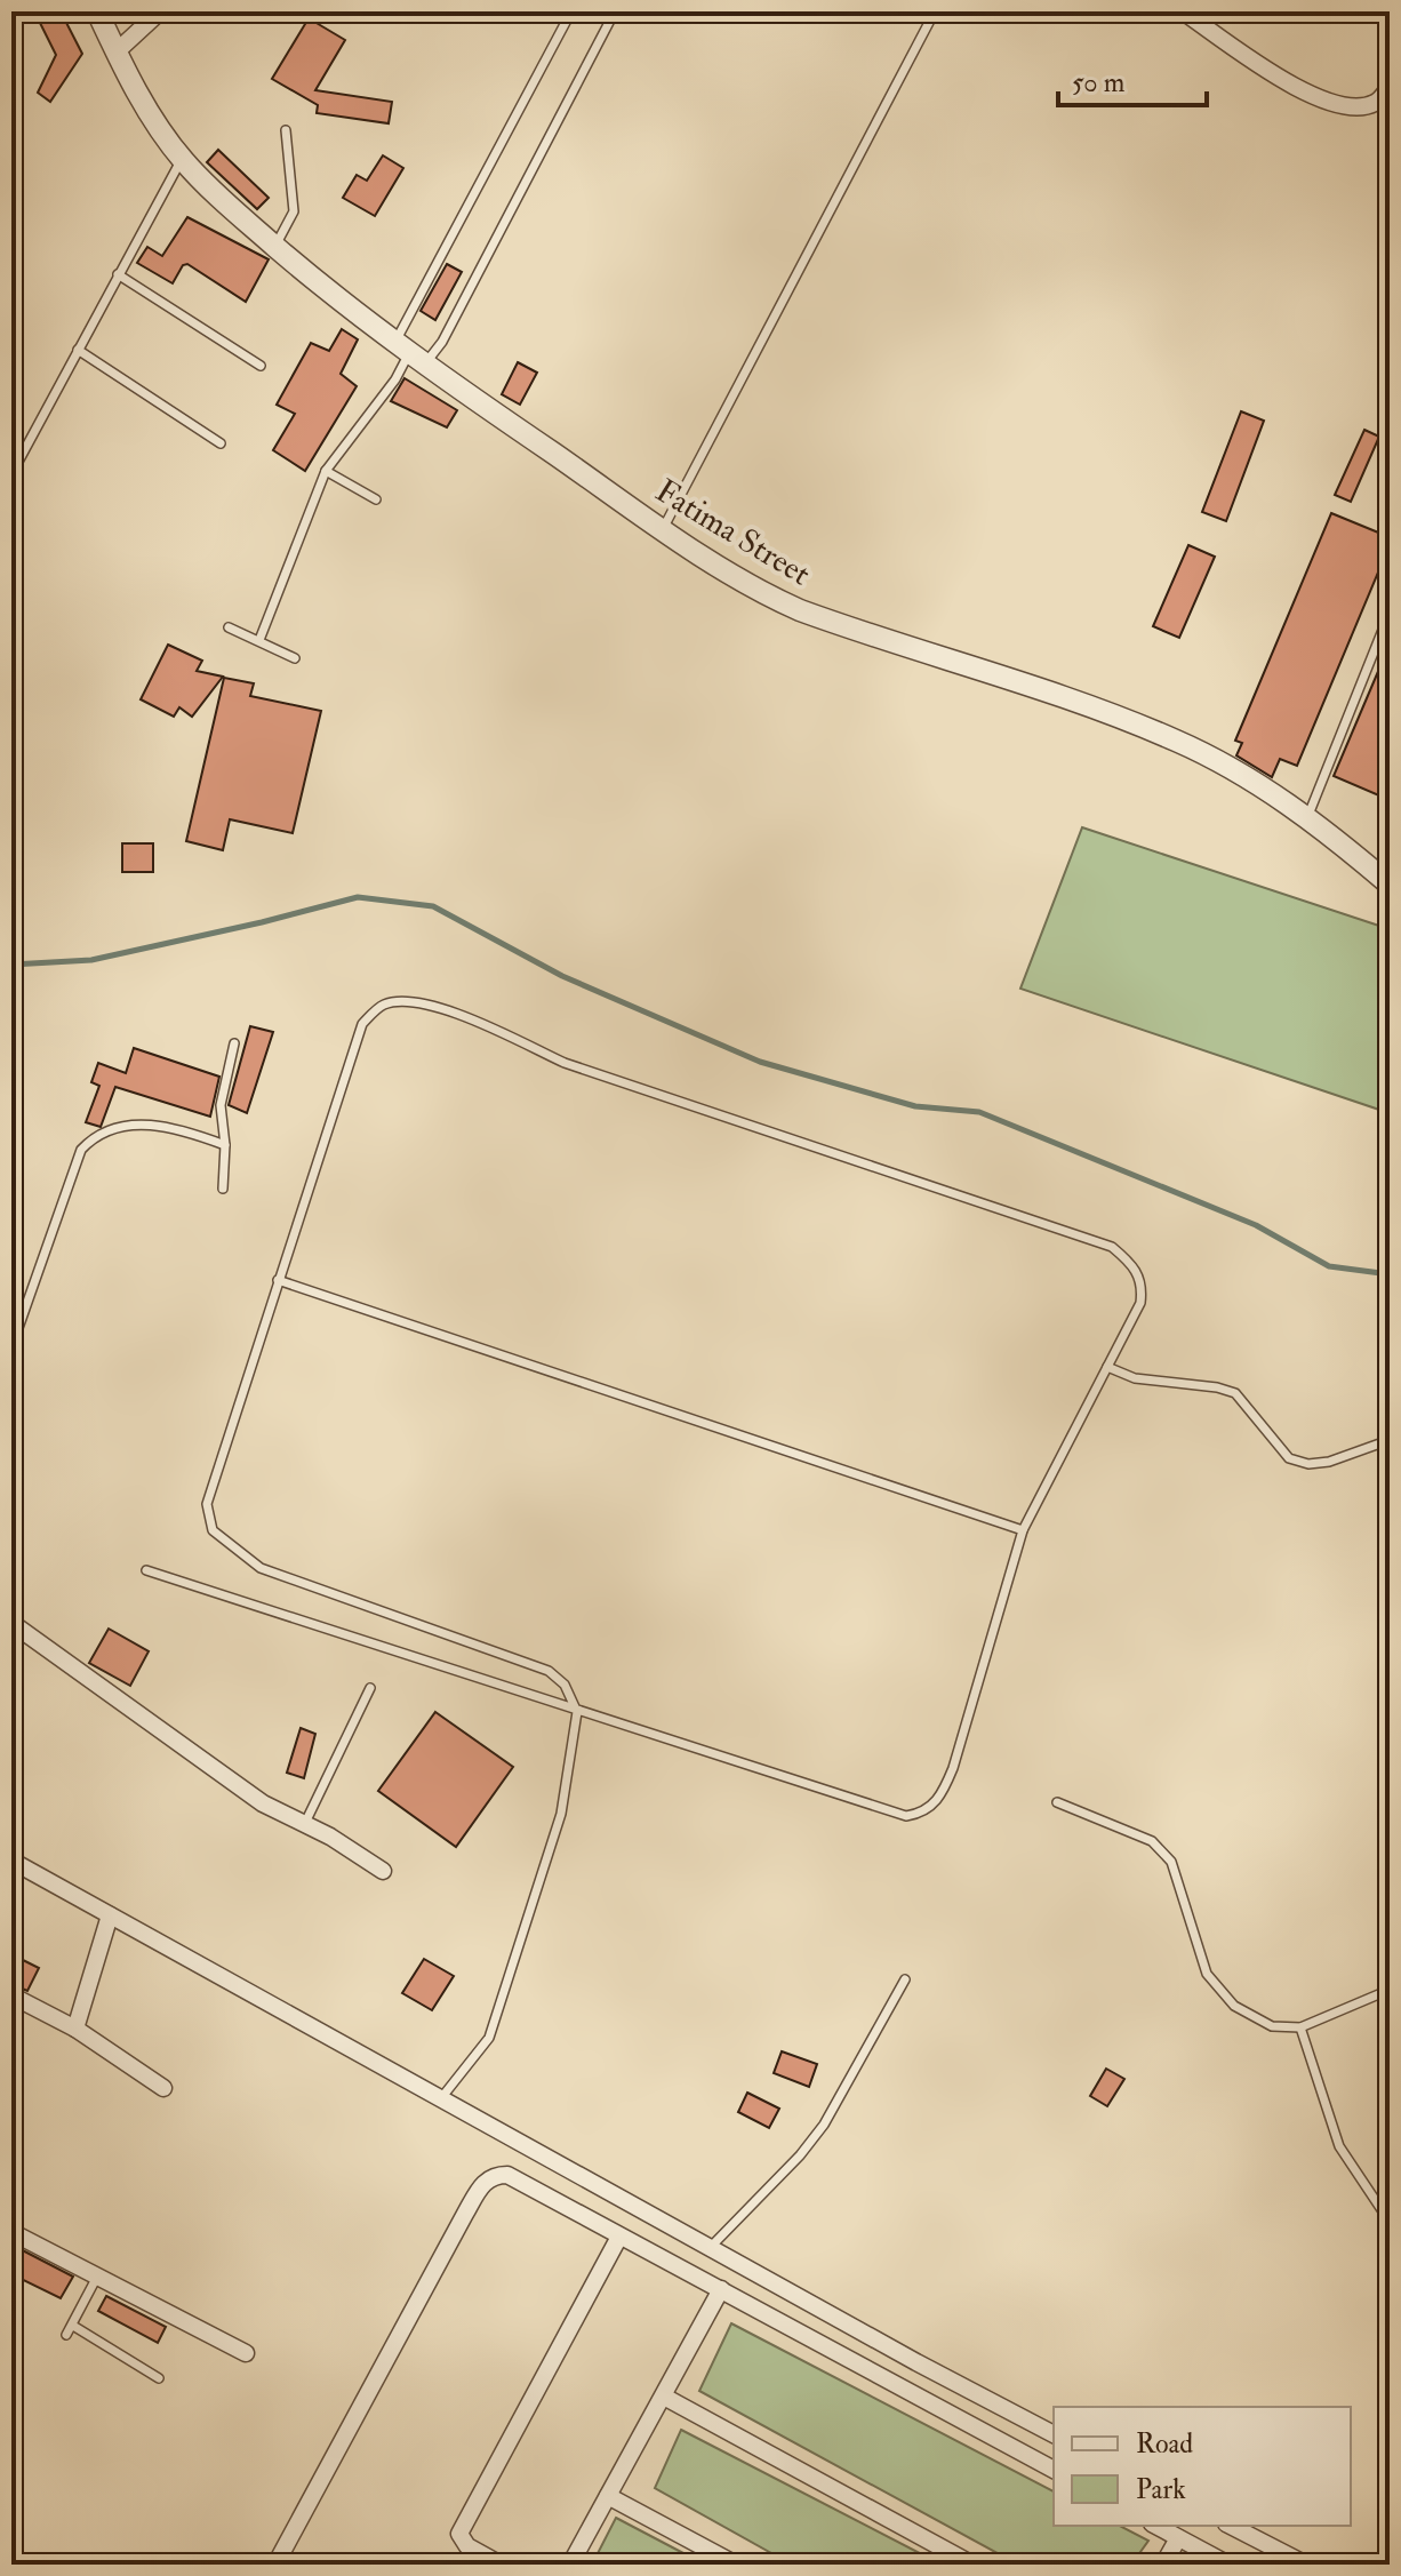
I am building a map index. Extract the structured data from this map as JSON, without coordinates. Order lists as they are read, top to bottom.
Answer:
{
  "streets": {
    "street": ["Fatima Street"]
  },
  "legend": ["Road", "Park"],
  "scale_bar": "50 m"
}
